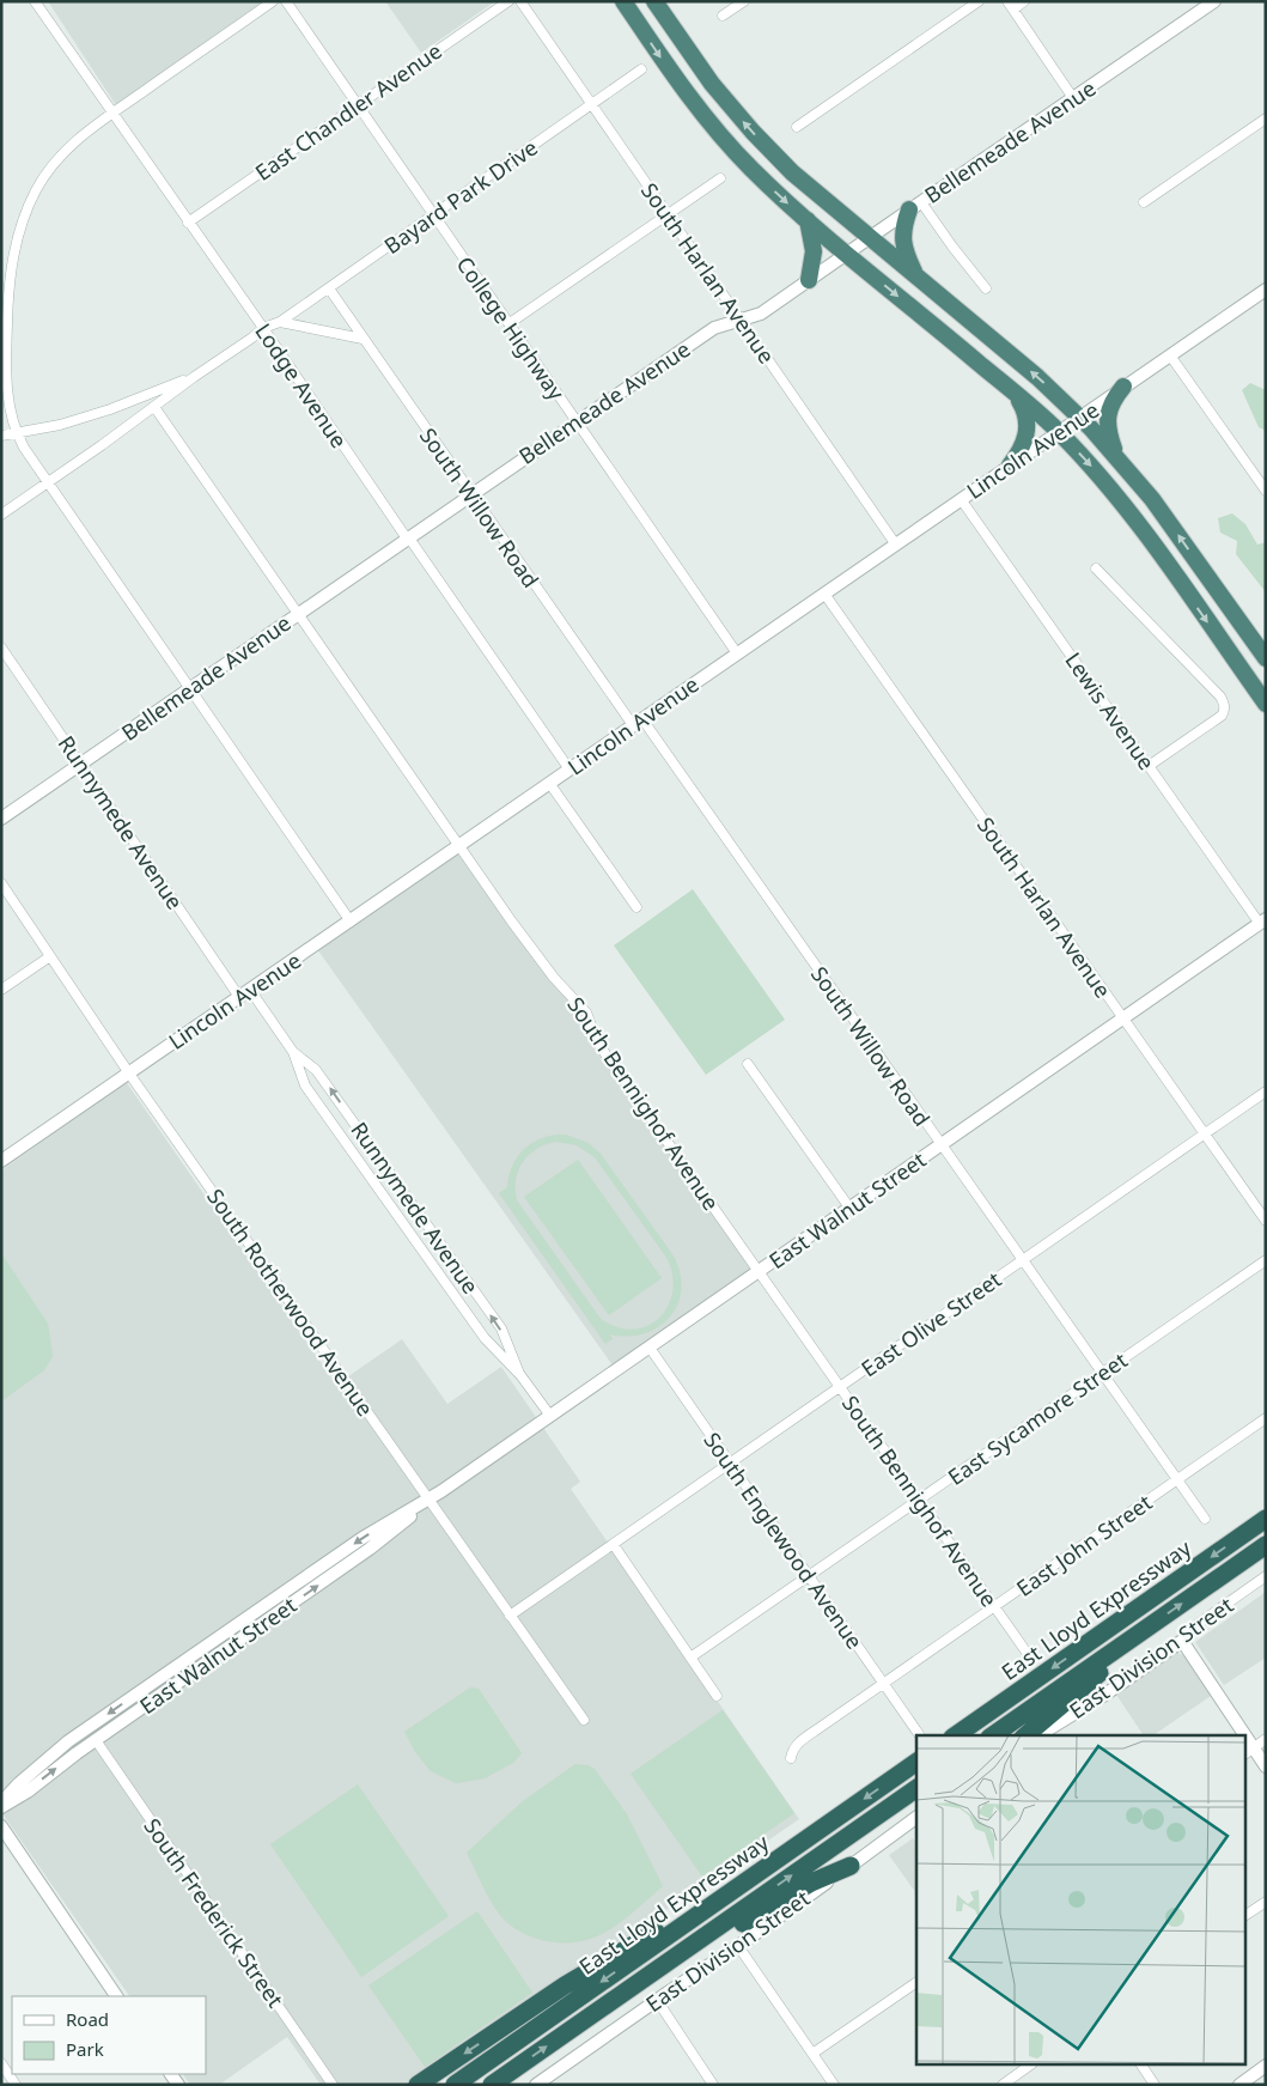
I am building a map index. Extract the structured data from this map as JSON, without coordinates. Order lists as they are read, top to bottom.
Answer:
{
  "streets": {
    "highway": ["East Lloyd Expressway"],
    "street": [
      "East Chandler Avenue",
      "Bellemeade Avenue",
      "Bayard Park Drive",
      "South Harlan Avenue",
      "College Highway",
      "Lodge Avenue",
      "Lincoln Avenue",
      "South Willow Road",
      "Lewis Avenue",
      "Runnymede Avenue",
      "South Bennighof Avenue",
      "East Walnut Street",
      "South Rotherwood Avenue",
      "East Olive Street",
      "East Sycamore Street",
      "South Englewood Avenue",
      "East John Street",
      "East Division Street",
      "South Frederick Street"
    ]
  },
  "crossings": [
    ["East Chandler Avenue", "College Highway"],
    ["East Chandler Avenue", "Lodge Avenue"],
    ["Bellemeade Avenue", "South Harlan Avenue"],
    ["Bellemeade Avenue", "College Highway"],
    ["Bellemeade Avenue", "Lodge Avenue"],
    ["Bellemeade Avenue", "South Willow Road"],
    ["Bellemeade Avenue", "Runnymede Avenue"],
    ["Bellemeade Avenue", "South Bennighof Avenue"],
    ["Bayard Park Drive", "South Harlan Avenue"],
    ["Bayard Park Drive", "College Highway"],
    ["Bayard Park Drive", "Lodge Avenue"],
    ["Bayard Park Drive", "South Willow Road"],
    ["South Harlan Avenue", "Lincoln Avenue"],
    ["South Harlan Avenue", "East Walnut Street"],
    ["South Harlan Avenue", "East Olive Street"],
    ["College Highway", "Lincoln Avenue"],
    ["Lodge Avenue", "Lincoln Avenue"],
    ["Lincoln Avenue", "South Willow Road"],
    ["Lincoln Avenue", "Lewis Avenue"],
    ["Lincoln Avenue", "Runnymede Avenue"],
    ["Lincoln Avenue", "South Bennighof Avenue"],
    ["Lincoln Avenue", "South Rotherwood Avenue"],
    ["South Willow Road", "East Walnut Street"],
    ["South Willow Road", "East Olive Street"],
    ["South Willow Road", "East Sycamore Street"],
    ["South Willow Road", "East John Street"],
    ["Lewis Avenue", "East Walnut Street"],
    ["Runnymede Avenue", "East Walnut Street"],
    ["South Bennighof Avenue", "East Walnut Street"],
    ["South Bennighof Avenue", "East Olive Street"],
    ["South Bennighof Avenue", "East Sycamore Street"],
    ["South Bennighof Avenue", "East John Street"],
    ["East Walnut Street", "South Rotherwood Avenue"],
    ["East Walnut Street", "South Englewood Avenue"],
    ["East Walnut Street", "South Frederick Street"],
    ["South Rotherwood Avenue", "East Olive Street"],
    ["East Olive Street", "South Englewood Avenue"],
    ["East Sycamore Street", "South Englewood Avenue"],
    ["South Englewood Avenue", "East John Street"]
  ],
  "legend": ["Road", "Park"]
}
